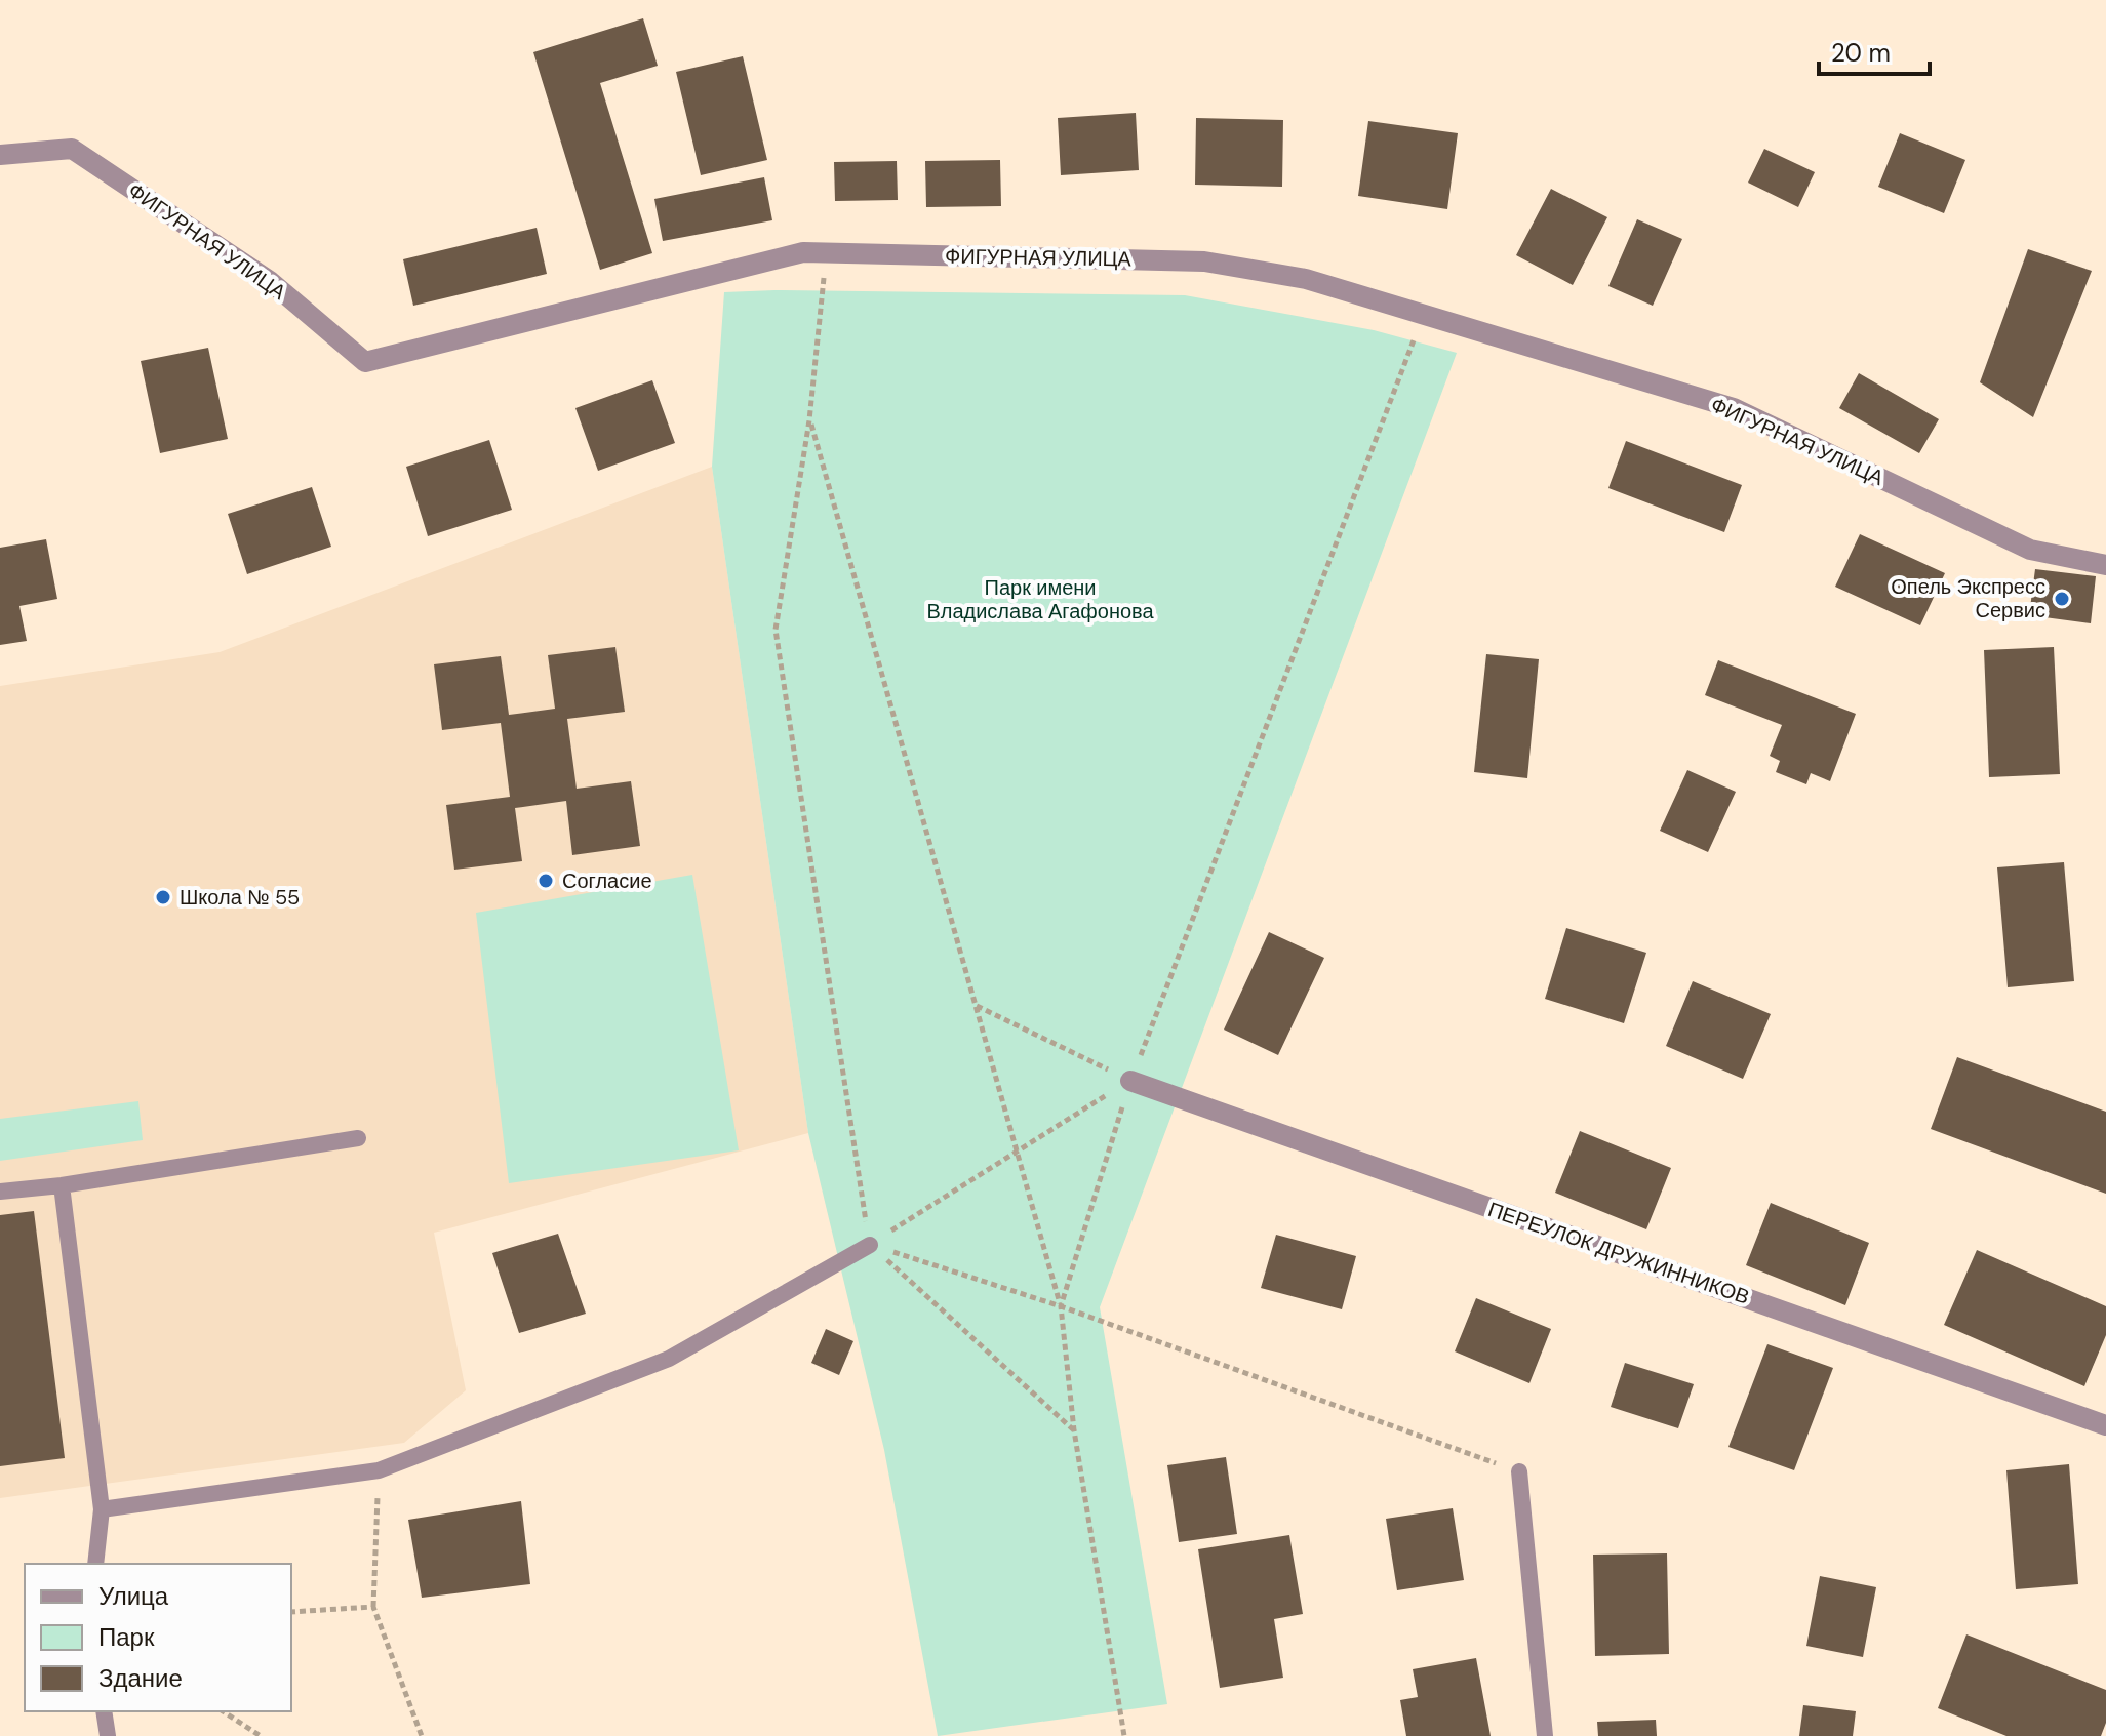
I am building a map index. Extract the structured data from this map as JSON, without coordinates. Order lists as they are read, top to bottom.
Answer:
{
  "streets": {
    "street": ["ФИГУРНАЯ УЛИЦА", "ПЕРЕУЛОК ДРУЖИННИКОВ"]
  },
  "parks": ["Парк имени Владислава Агафонова"],
  "places": ["Опель Экспресс Сервис", "Согласие", "Школа № 55"],
  "legend": ["Улица", "Парк", "Здание"],
  "scale_bar": "20 m"
}
